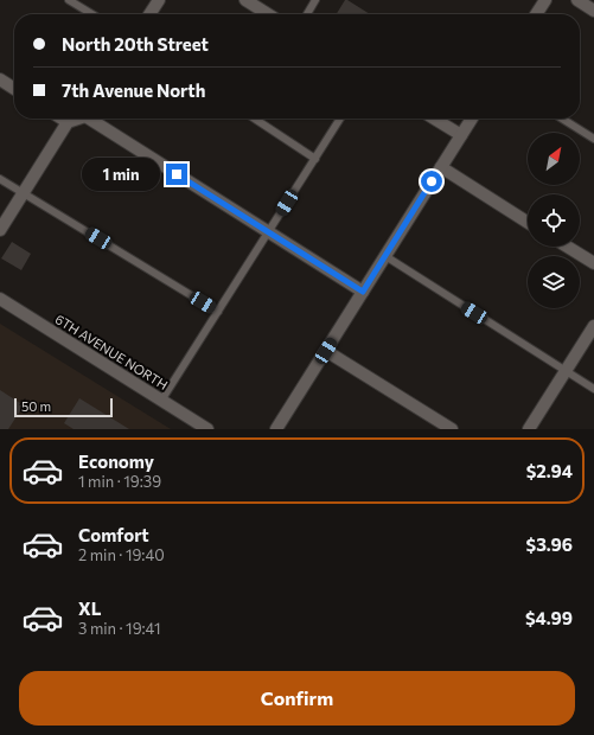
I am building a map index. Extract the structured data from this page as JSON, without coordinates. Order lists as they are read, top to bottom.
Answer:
{
  "streets": {
    "street": ["6TH AVENUE NORTH"]
  },
  "scale_bar": "50 m",
  "north": "top right",
  "page": {
    "banner": ["North 20th Street", "7th Avenue North"],
    "bubble": "1 min",
    "scale": "50 m",
    "list": [
      {
        "name": "Economy",
        "note": "1 min · 19:39",
        "value": "$2.94"
      },
      {
        "name": "Comfort",
        "note": "2 min · 19:40",
        "value": "$3.96"
      },
      {
        "name": "XL",
        "note": "3 min · 19:41",
        "value": "$4.99"
      }
    ],
    "buttons": "Confirm"
  }
}
